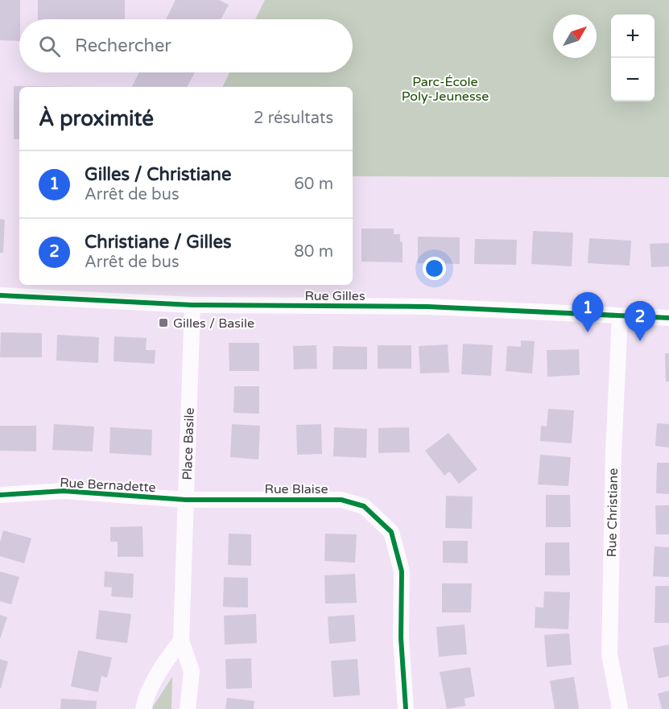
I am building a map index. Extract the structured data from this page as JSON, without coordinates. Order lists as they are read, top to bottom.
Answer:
{
  "streets": {
    "street": [
      "Rue Gilles",
      "Place Basile",
      "Rue Bernadette",
      "Rue Blaise",
      "Rue Christiane"
    ]
  },
  "crossings": [
    ["Rue Gilles", "Place Basile"],
    ["Rue Gilles", "Rue Christiane"],
    ["Place Basile", "Rue Bernadette"],
    ["Place Basile", "Rue Blaise"],
    ["Rue Bernadette", "Rue Blaise"]
  ],
  "parks": ["Parc-École Poly-Jeunesse"],
  "places": {
    "transit": ["Gilles / Basile"]
  },
  "north": "top right",
  "page": {
    "map_buttons": ["+", "−"],
    "search": "Rechercher",
    "heading": ["À proximité", "2 résultats"],
    "list": [
      {
        "mark": "1",
        "name": "Gilles / Christiane",
        "note": "Arrêt de bus",
        "value": "60 m"
      },
      {
        "mark": "2",
        "name": "Christiane / Gilles",
        "note": "Arrêt de bus",
        "value": "80 m"
      }
    ],
    "pins": ["1", "2"]
  }
}
